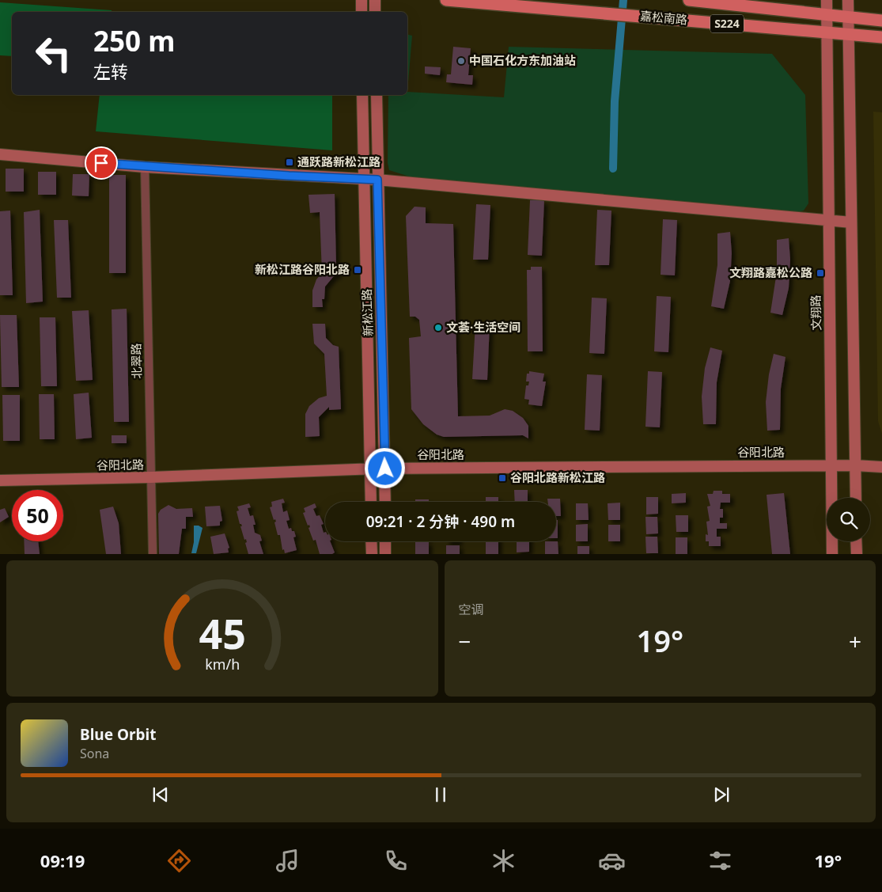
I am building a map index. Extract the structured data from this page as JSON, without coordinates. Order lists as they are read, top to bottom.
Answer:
{
  "streets": {
    "main road": [
      "嘉松南路",
      "S224",
      "新松江路",
      "文翔路",
      "谷阳北路"
    ],
    "street": ["北翠路"]
  },
  "crossings": [
    ["嘉松南路", "文翔路"],
    ["新松江路", "谷阳北路"],
    ["文翔路", "谷阳北路"],
    ["北翠路", "谷阳北路"]
  ],
  "places": {
    "other": ["中国石化方东加油站", "文荟·生活空间"],
    "transit": [
      "通跃路新松江路",
      "新松江路谷阳北路",
      "文翔路嘉松公路",
      "谷阳北路新松江路"
    ]
  },
  "page": {
    "turn": ["250 m", "左转"],
    "limit": "50",
    "trip": "09:21 · 2 分钟 · 490 m",
    "tile": "空调",
    "heat": ["−", "19°", "+"],
    "song": ["Blue Orbit", "Sona"],
    "tabs": ["09:19", "19°"],
    "gauge": ["45", "km/h"]
  }
}
